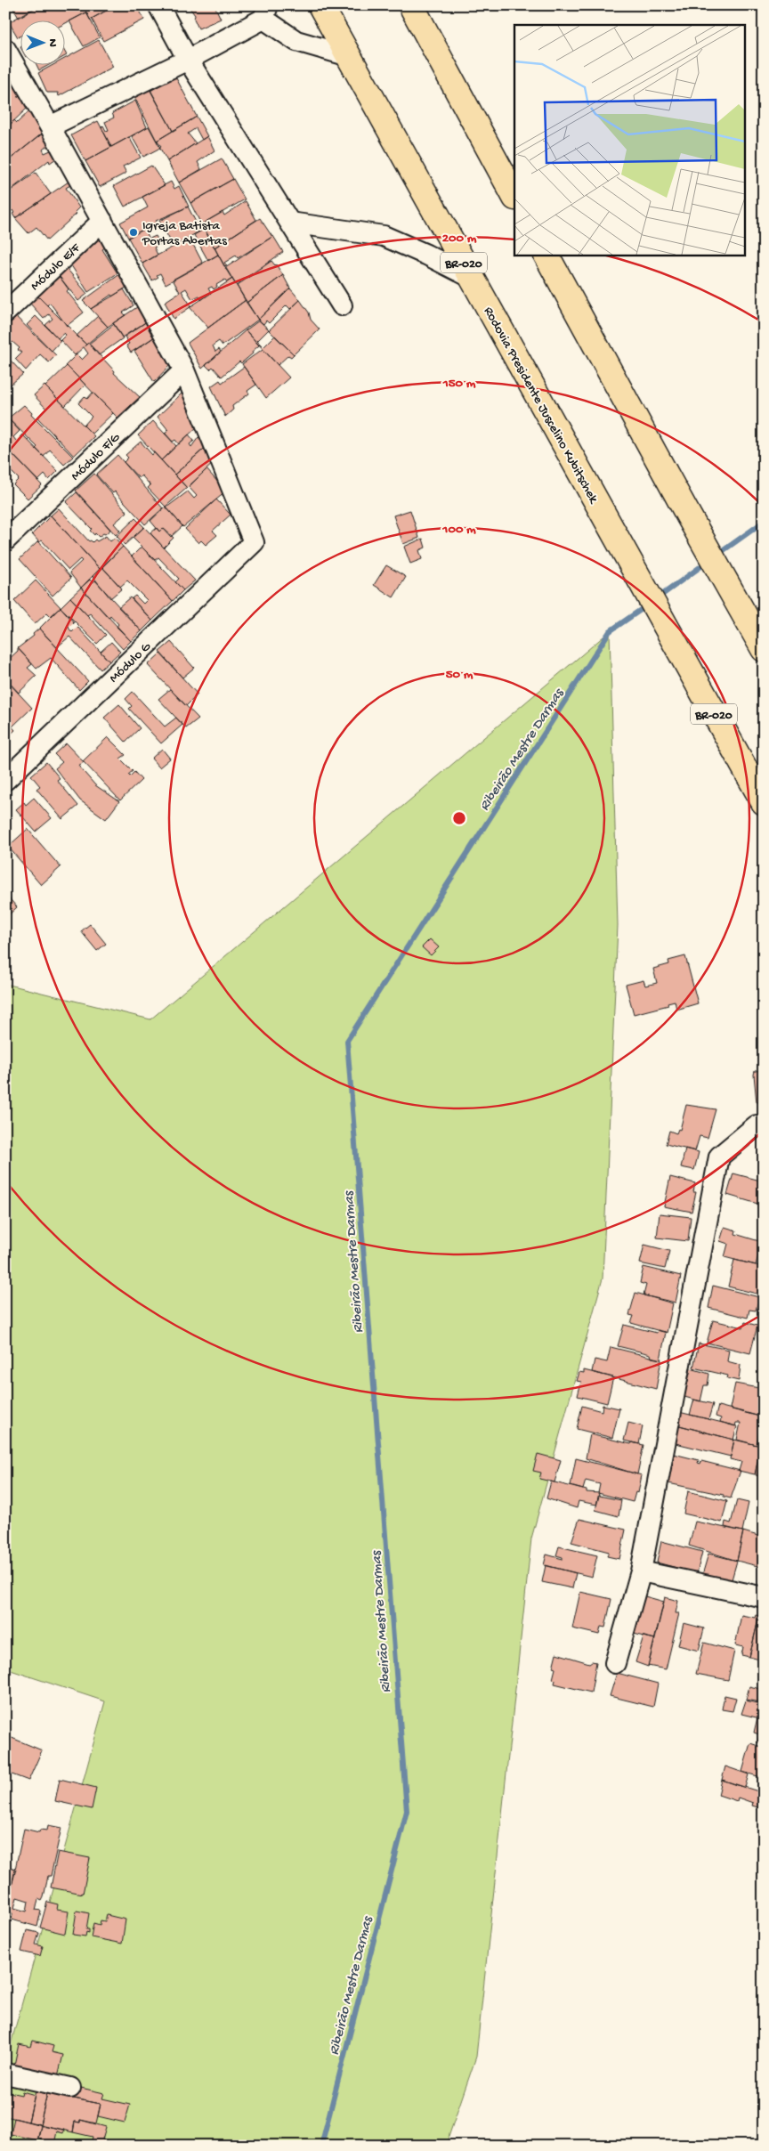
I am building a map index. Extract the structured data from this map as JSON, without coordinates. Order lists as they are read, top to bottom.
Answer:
{
  "streets": {
    "highway": ["BR-020", "Rodovia Presidente Juscelino Kubitschek"],
    "street": ["Módulo E/F", "Módulo F/G", "Módulo G"]
  },
  "crossings": [
    ["Módulo F/G", "Módulo G"]
  ],
  "water": ["Ribeirão Mestre Darmas"],
  "places": ["Igreja Batista Portas Abertas"],
  "north": "right",
  "rings": [
    "200 m",
    "150 m",
    "100 m",
    "50 m"
  ]
}
